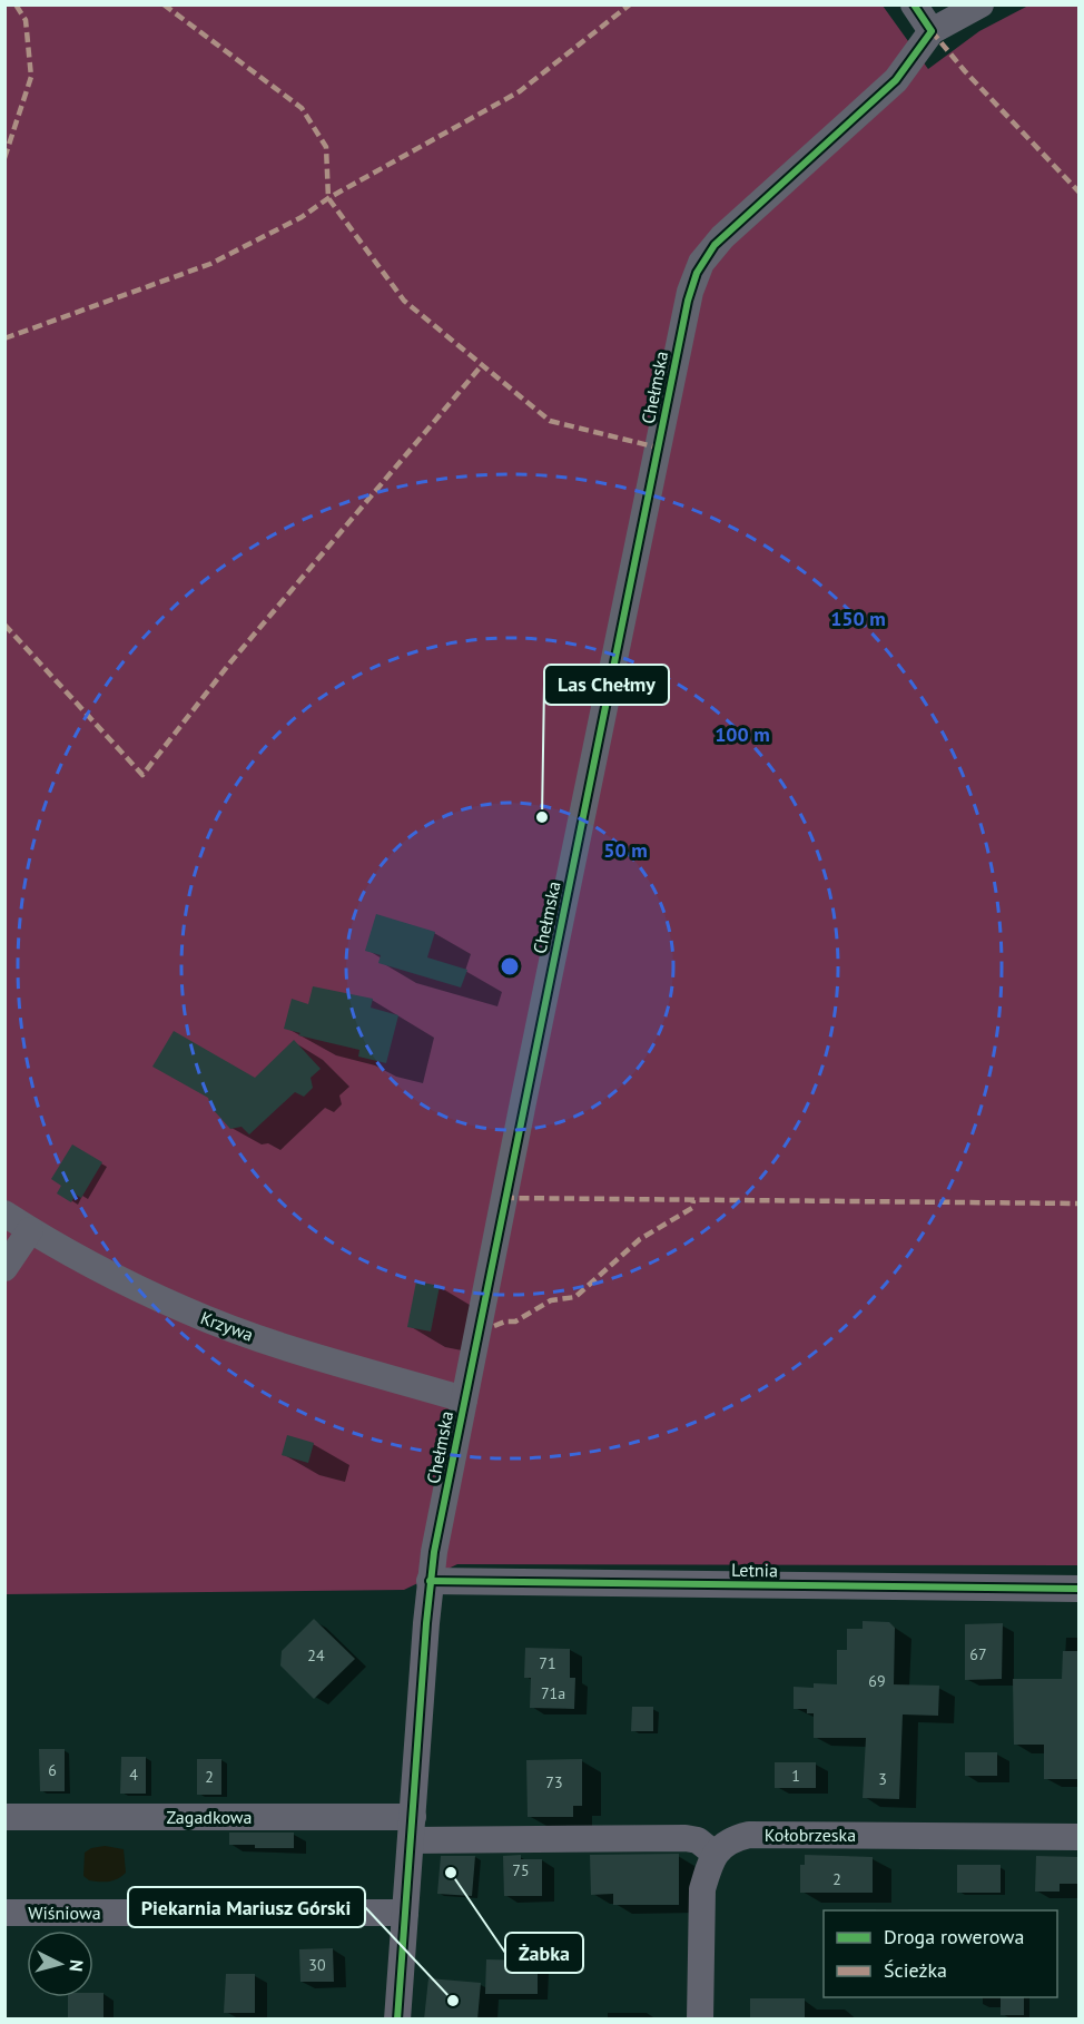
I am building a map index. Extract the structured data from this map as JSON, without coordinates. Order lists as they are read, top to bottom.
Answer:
{
  "streets": {
    "street": [
      "Chełmska",
      "Krzywa",
      "Letnia",
      "Zagadkowa",
      "Kołobrzeska",
      "Wiśniowa"
    ]
  },
  "crossings": [
    ["Chełmska", "Krzywa"],
    ["Chełmska", "Letnia"],
    ["Chełmska", "Zagadkowa"],
    ["Chełmska", "Wiśniowa"],
    ["Zagadkowa", "Kołobrzeska"]
  ],
  "places": ["Las Chełmy", "Żabka", "Piekarnia Mariusz Górski"],
  "house_numbers": [
    "67",
    "24",
    "71",
    "69",
    "71a",
    "6",
    "4",
    "1",
    "2",
    "3",
    "73",
    "75",
    "2",
    "30"
  ],
  "legend": ["Droga rowerowa", "Ścieżka"],
  "north": "right",
  "rings": ["150 m", "100 m", "50 m"]
}
